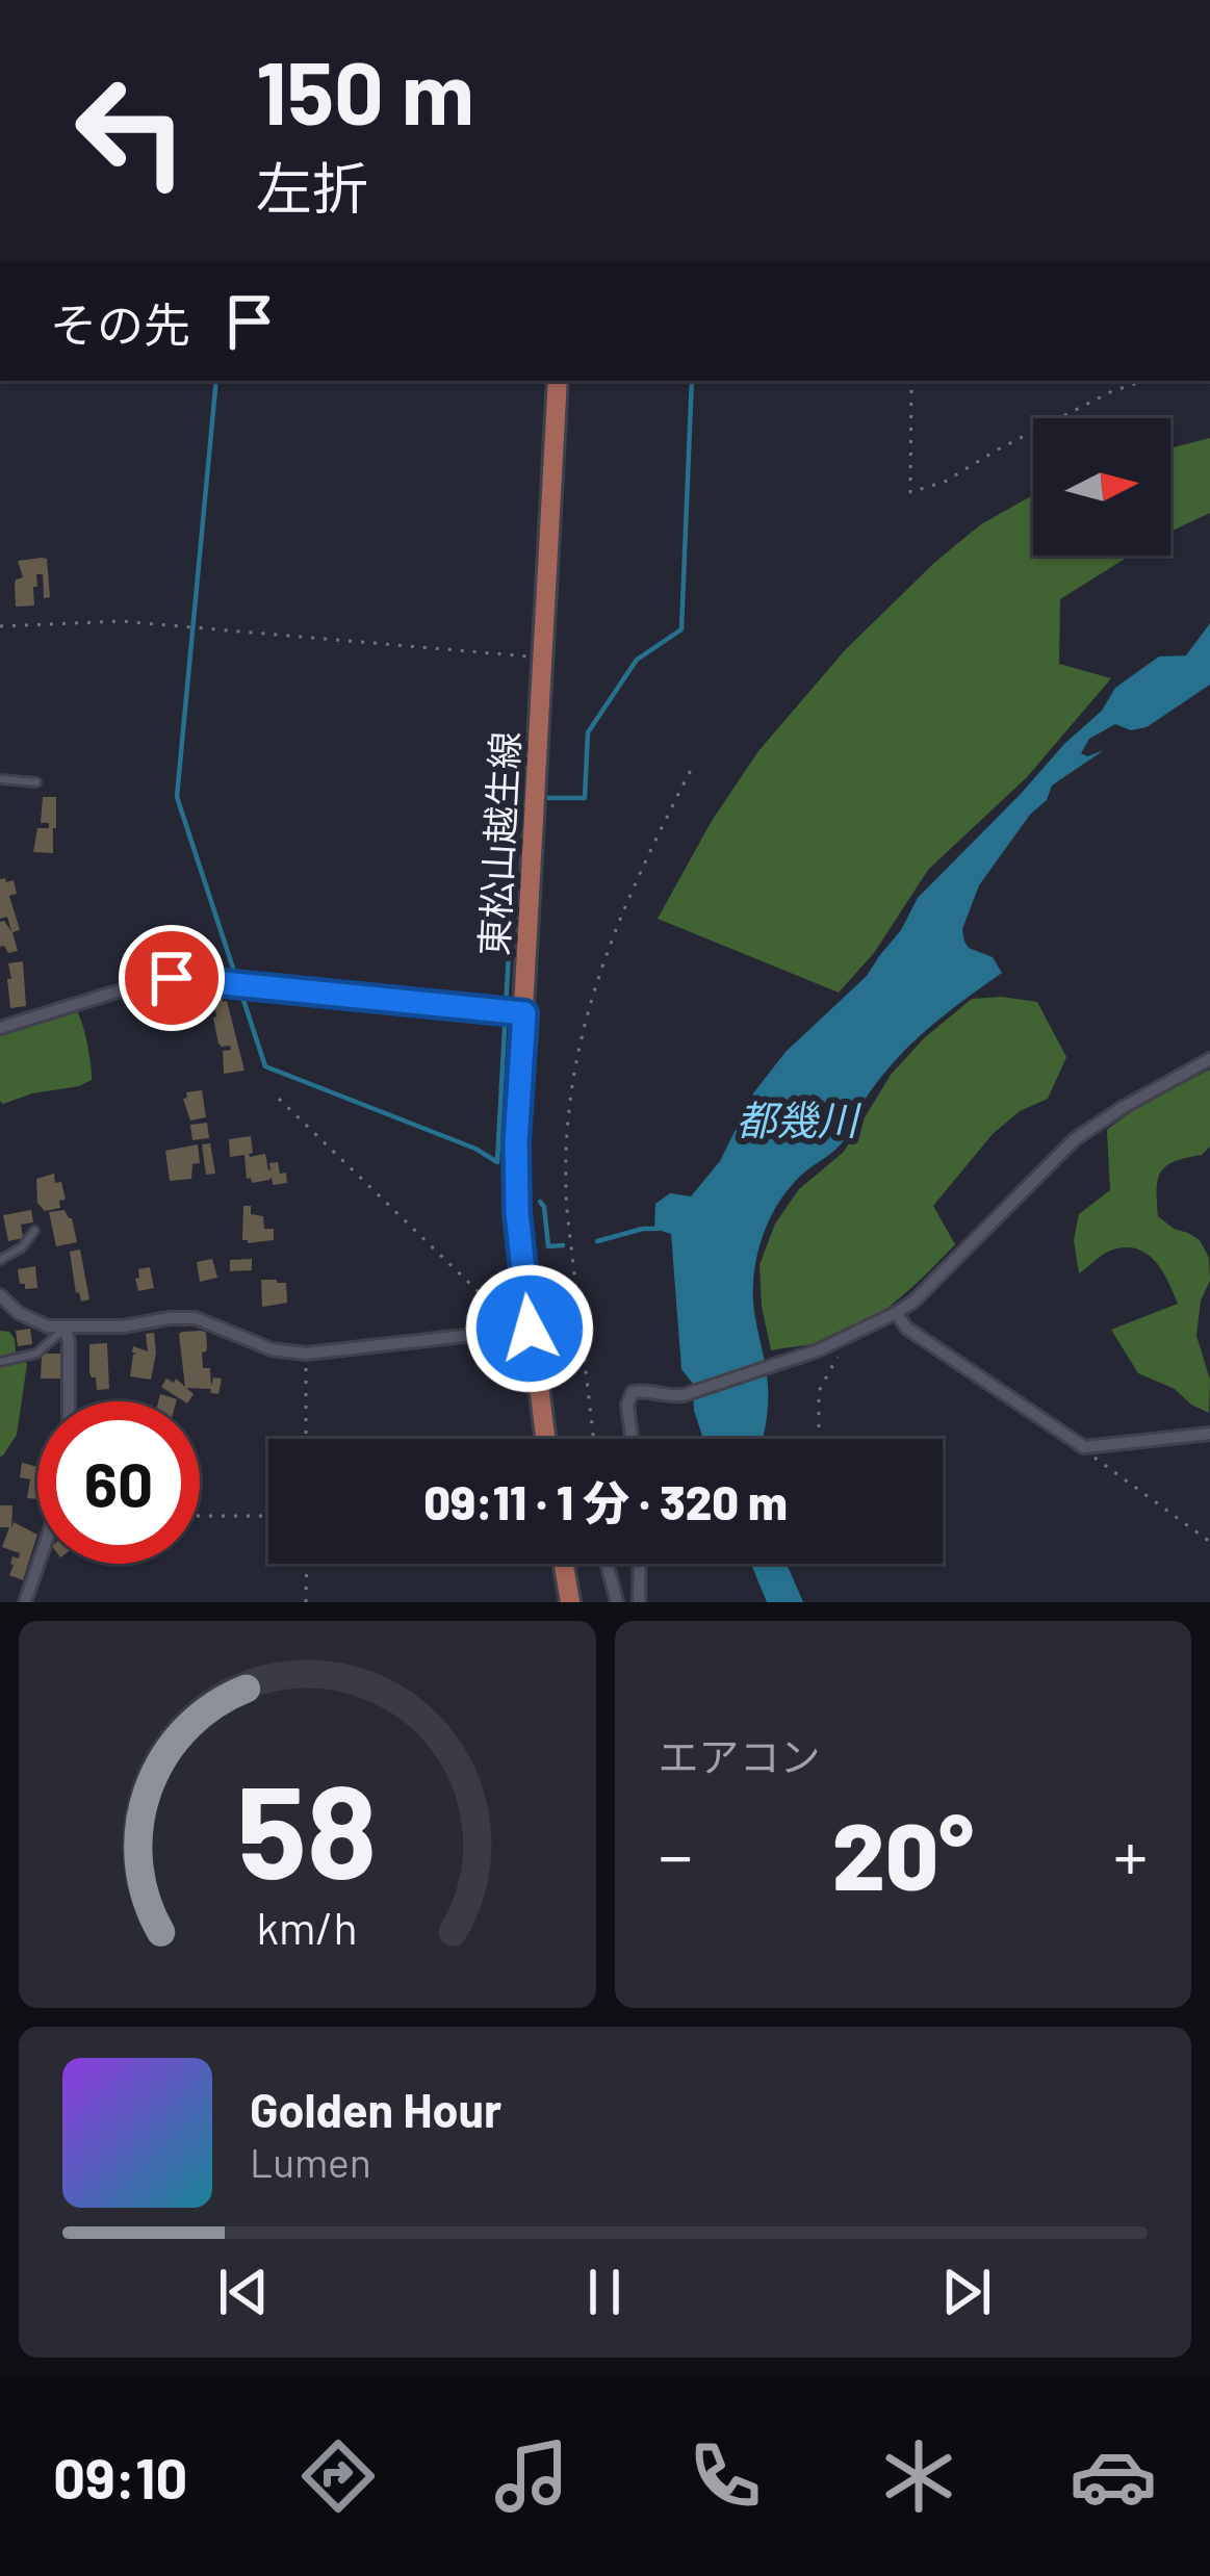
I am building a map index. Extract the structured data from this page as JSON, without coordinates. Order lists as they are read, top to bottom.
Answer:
{
  "streets": {
    "main road": ["東松山越生線"]
  },
  "water": ["都幾川"],
  "north": "right",
  "page": {
    "turn": ["150 m", "左折"],
    "then": "その先",
    "limit": "60",
    "trip": "09:11 · 1 分 · 320 m",
    "tile": "エアコン",
    "heat": ["−", "20°", "+"],
    "song": ["Golden Hour", "Lumen"],
    "tabs": "09:10",
    "gauge": ["58", "km/h"]
  }
}
